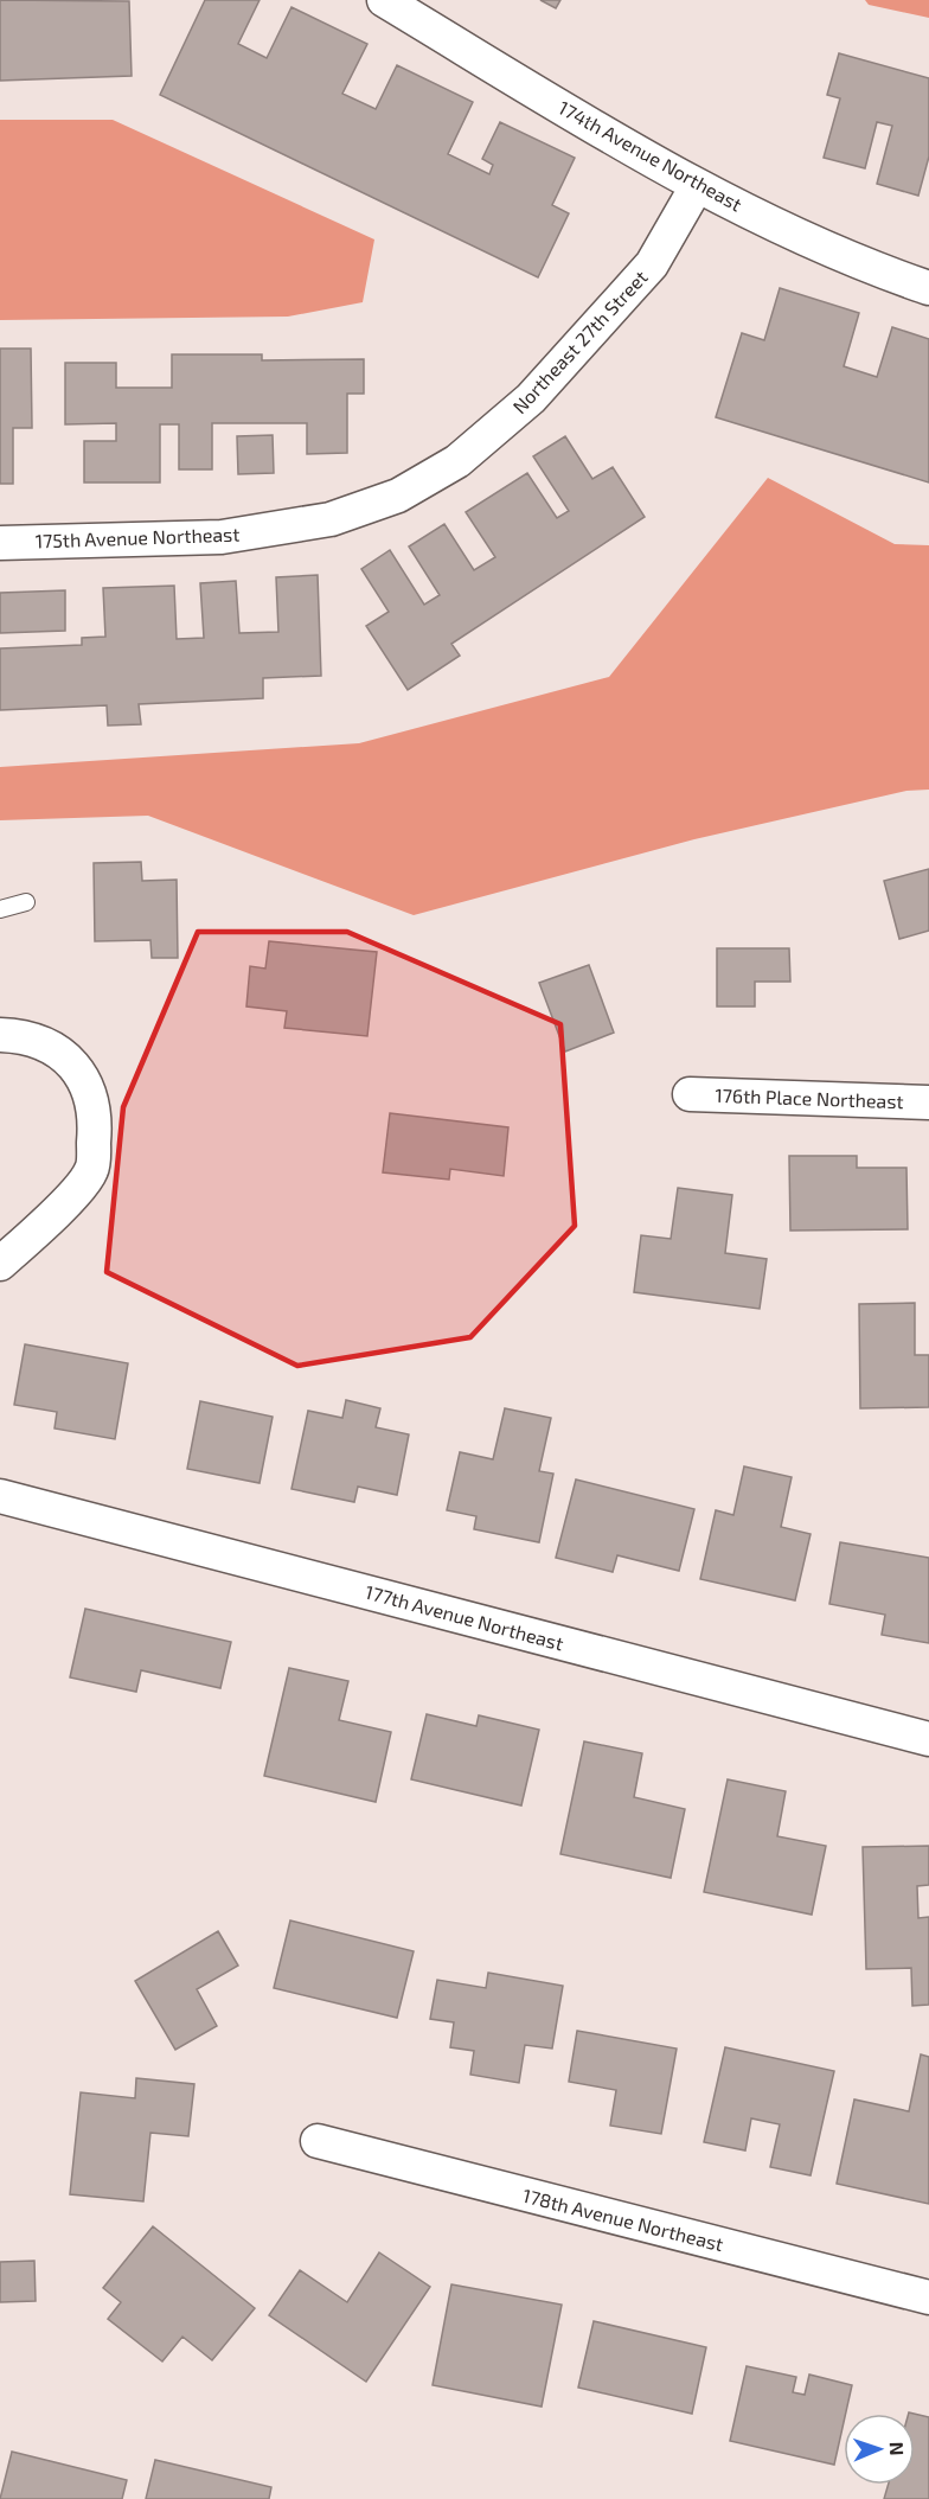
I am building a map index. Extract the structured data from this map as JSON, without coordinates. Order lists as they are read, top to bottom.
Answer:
{
  "streets": {
    "street": [
      "174th Avenue Northeast",
      "Northeast 27th Street",
      "175th Avenue Northeast",
      "176th Place Northeast",
      "177th Avenue Northeast",
      "178th Avenue Northeast"
    ]
  },
  "crossings": [
    ["174th Avenue Northeast", "Northeast 27th Street"],
    ["Northeast 27th Street", "175th Avenue Northeast"]
  ],
  "north": "right"
}
